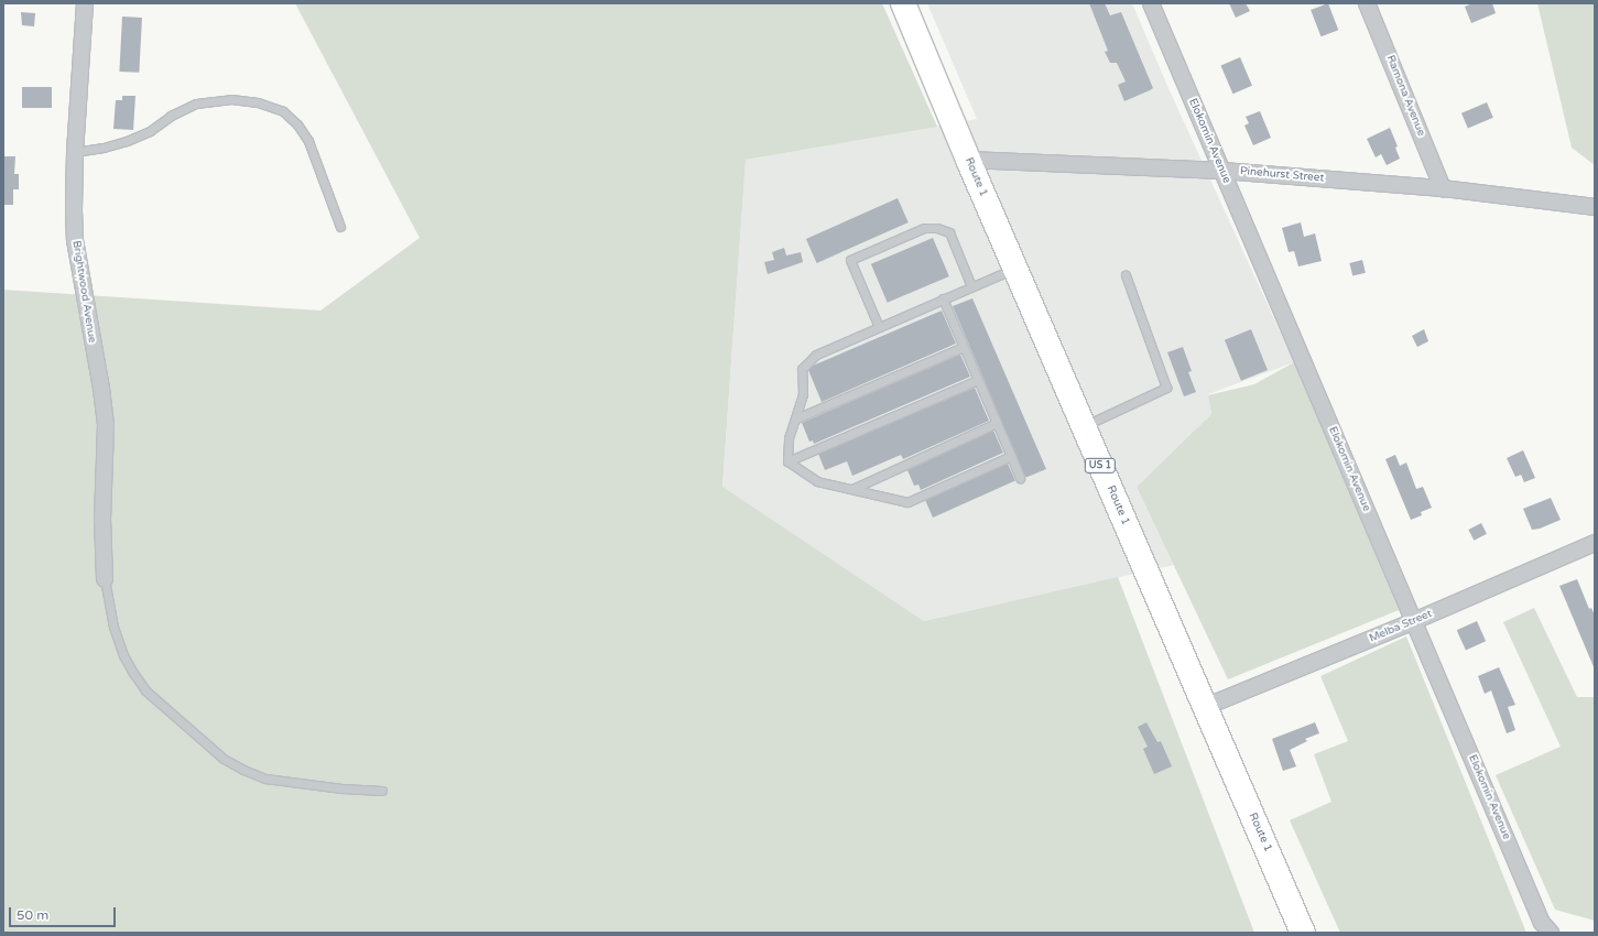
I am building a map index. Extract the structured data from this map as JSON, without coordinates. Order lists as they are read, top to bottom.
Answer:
{
  "streets": {
    "main road": ["Route 1", "US 1"],
    "street": [
      "Ramona Avenue",
      "Elokomin Avenue",
      "Pinehurst Street",
      "Brightwood Avenue",
      "Melba Street"
    ]
  },
  "crossings": [
    ["Ramona Avenue", "Pinehurst Street"],
    ["Elokomin Avenue", "Pinehurst Street"],
    ["Elokomin Avenue", "Melba Street"],
    ["Pinehurst Street", "Route 1"],
    ["Route 1", "Melba Street"]
  ],
  "scale_bar": "50 m"
}
